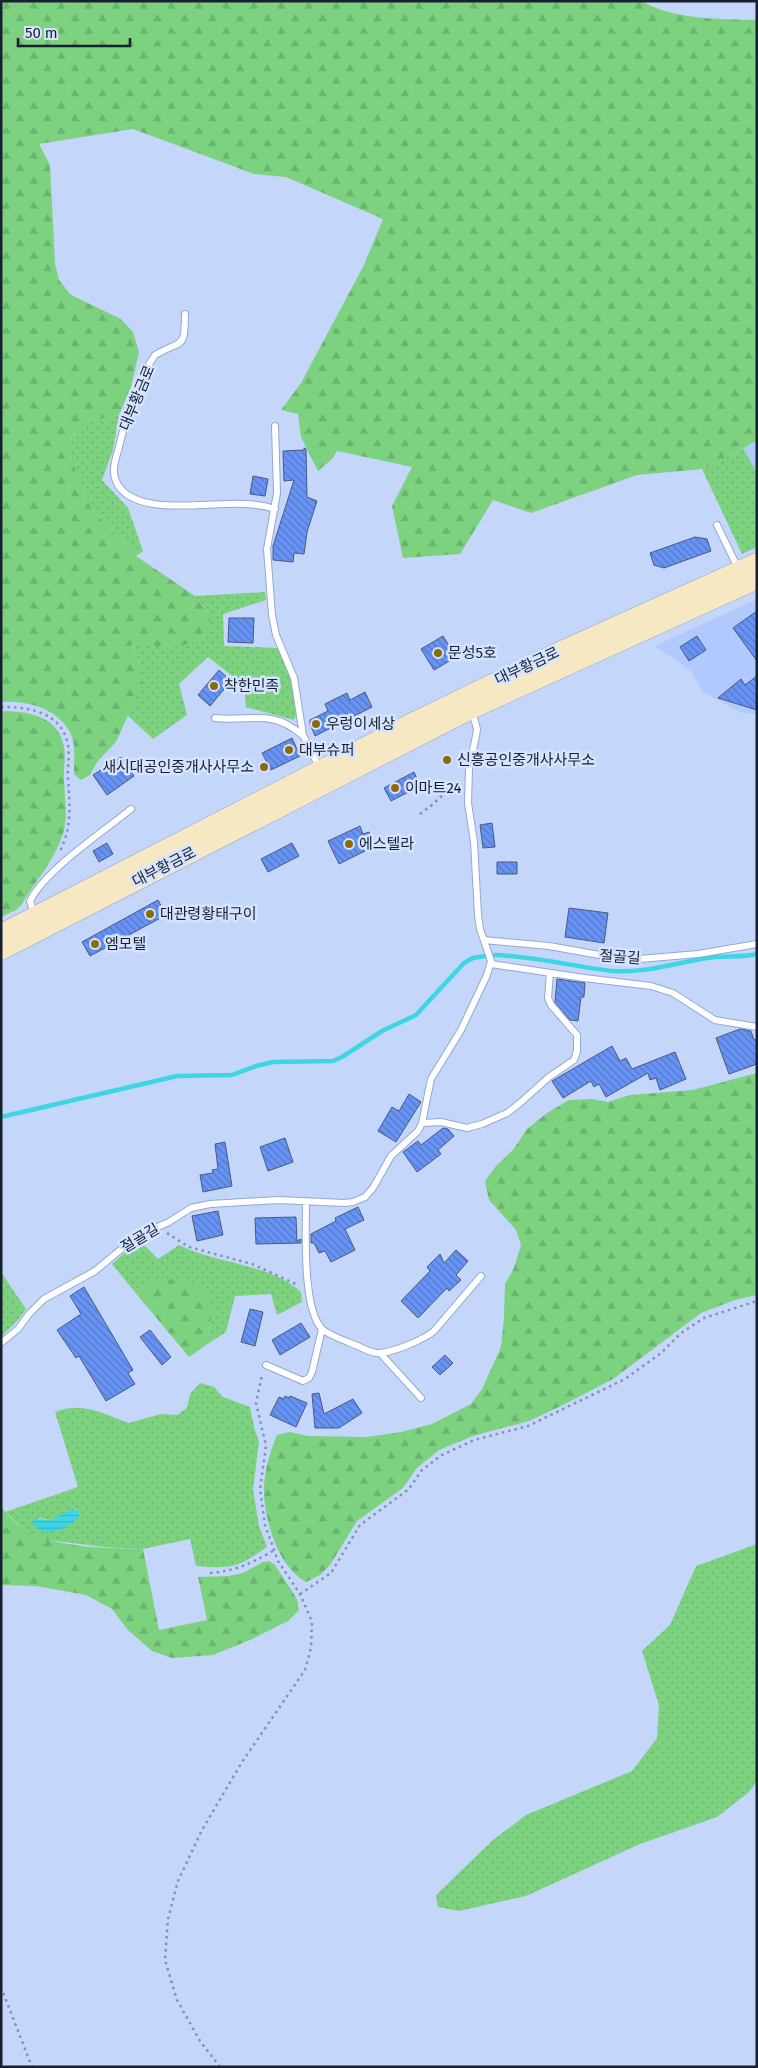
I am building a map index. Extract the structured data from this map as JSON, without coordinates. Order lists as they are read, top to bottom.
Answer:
{
  "streets": {
    "main road": ["대부황금로"],
    "lane": ["절골길"]
  },
  "places": [
    "문성5호",
    "착한민족",
    "우렁이세상",
    "대부슈퍼",
    "신흥공인중개사사무소",
    "새시대공인중개사사무소",
    "이마트24",
    "에스텔라",
    "대관령황태구이",
    "엠모텔"
  ],
  "scale_bar": "50 m"
}
